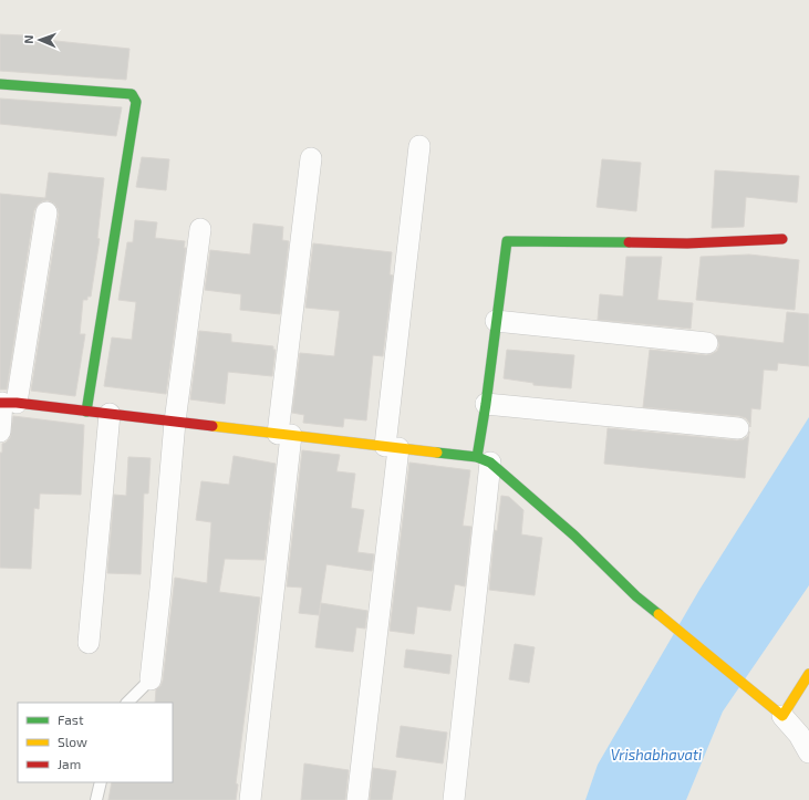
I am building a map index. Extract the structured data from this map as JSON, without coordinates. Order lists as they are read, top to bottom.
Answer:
{
  "water": ["Vrishabhavati"],
  "legend": ["Fast", "Slow", "Jam"],
  "north": "left"
}
